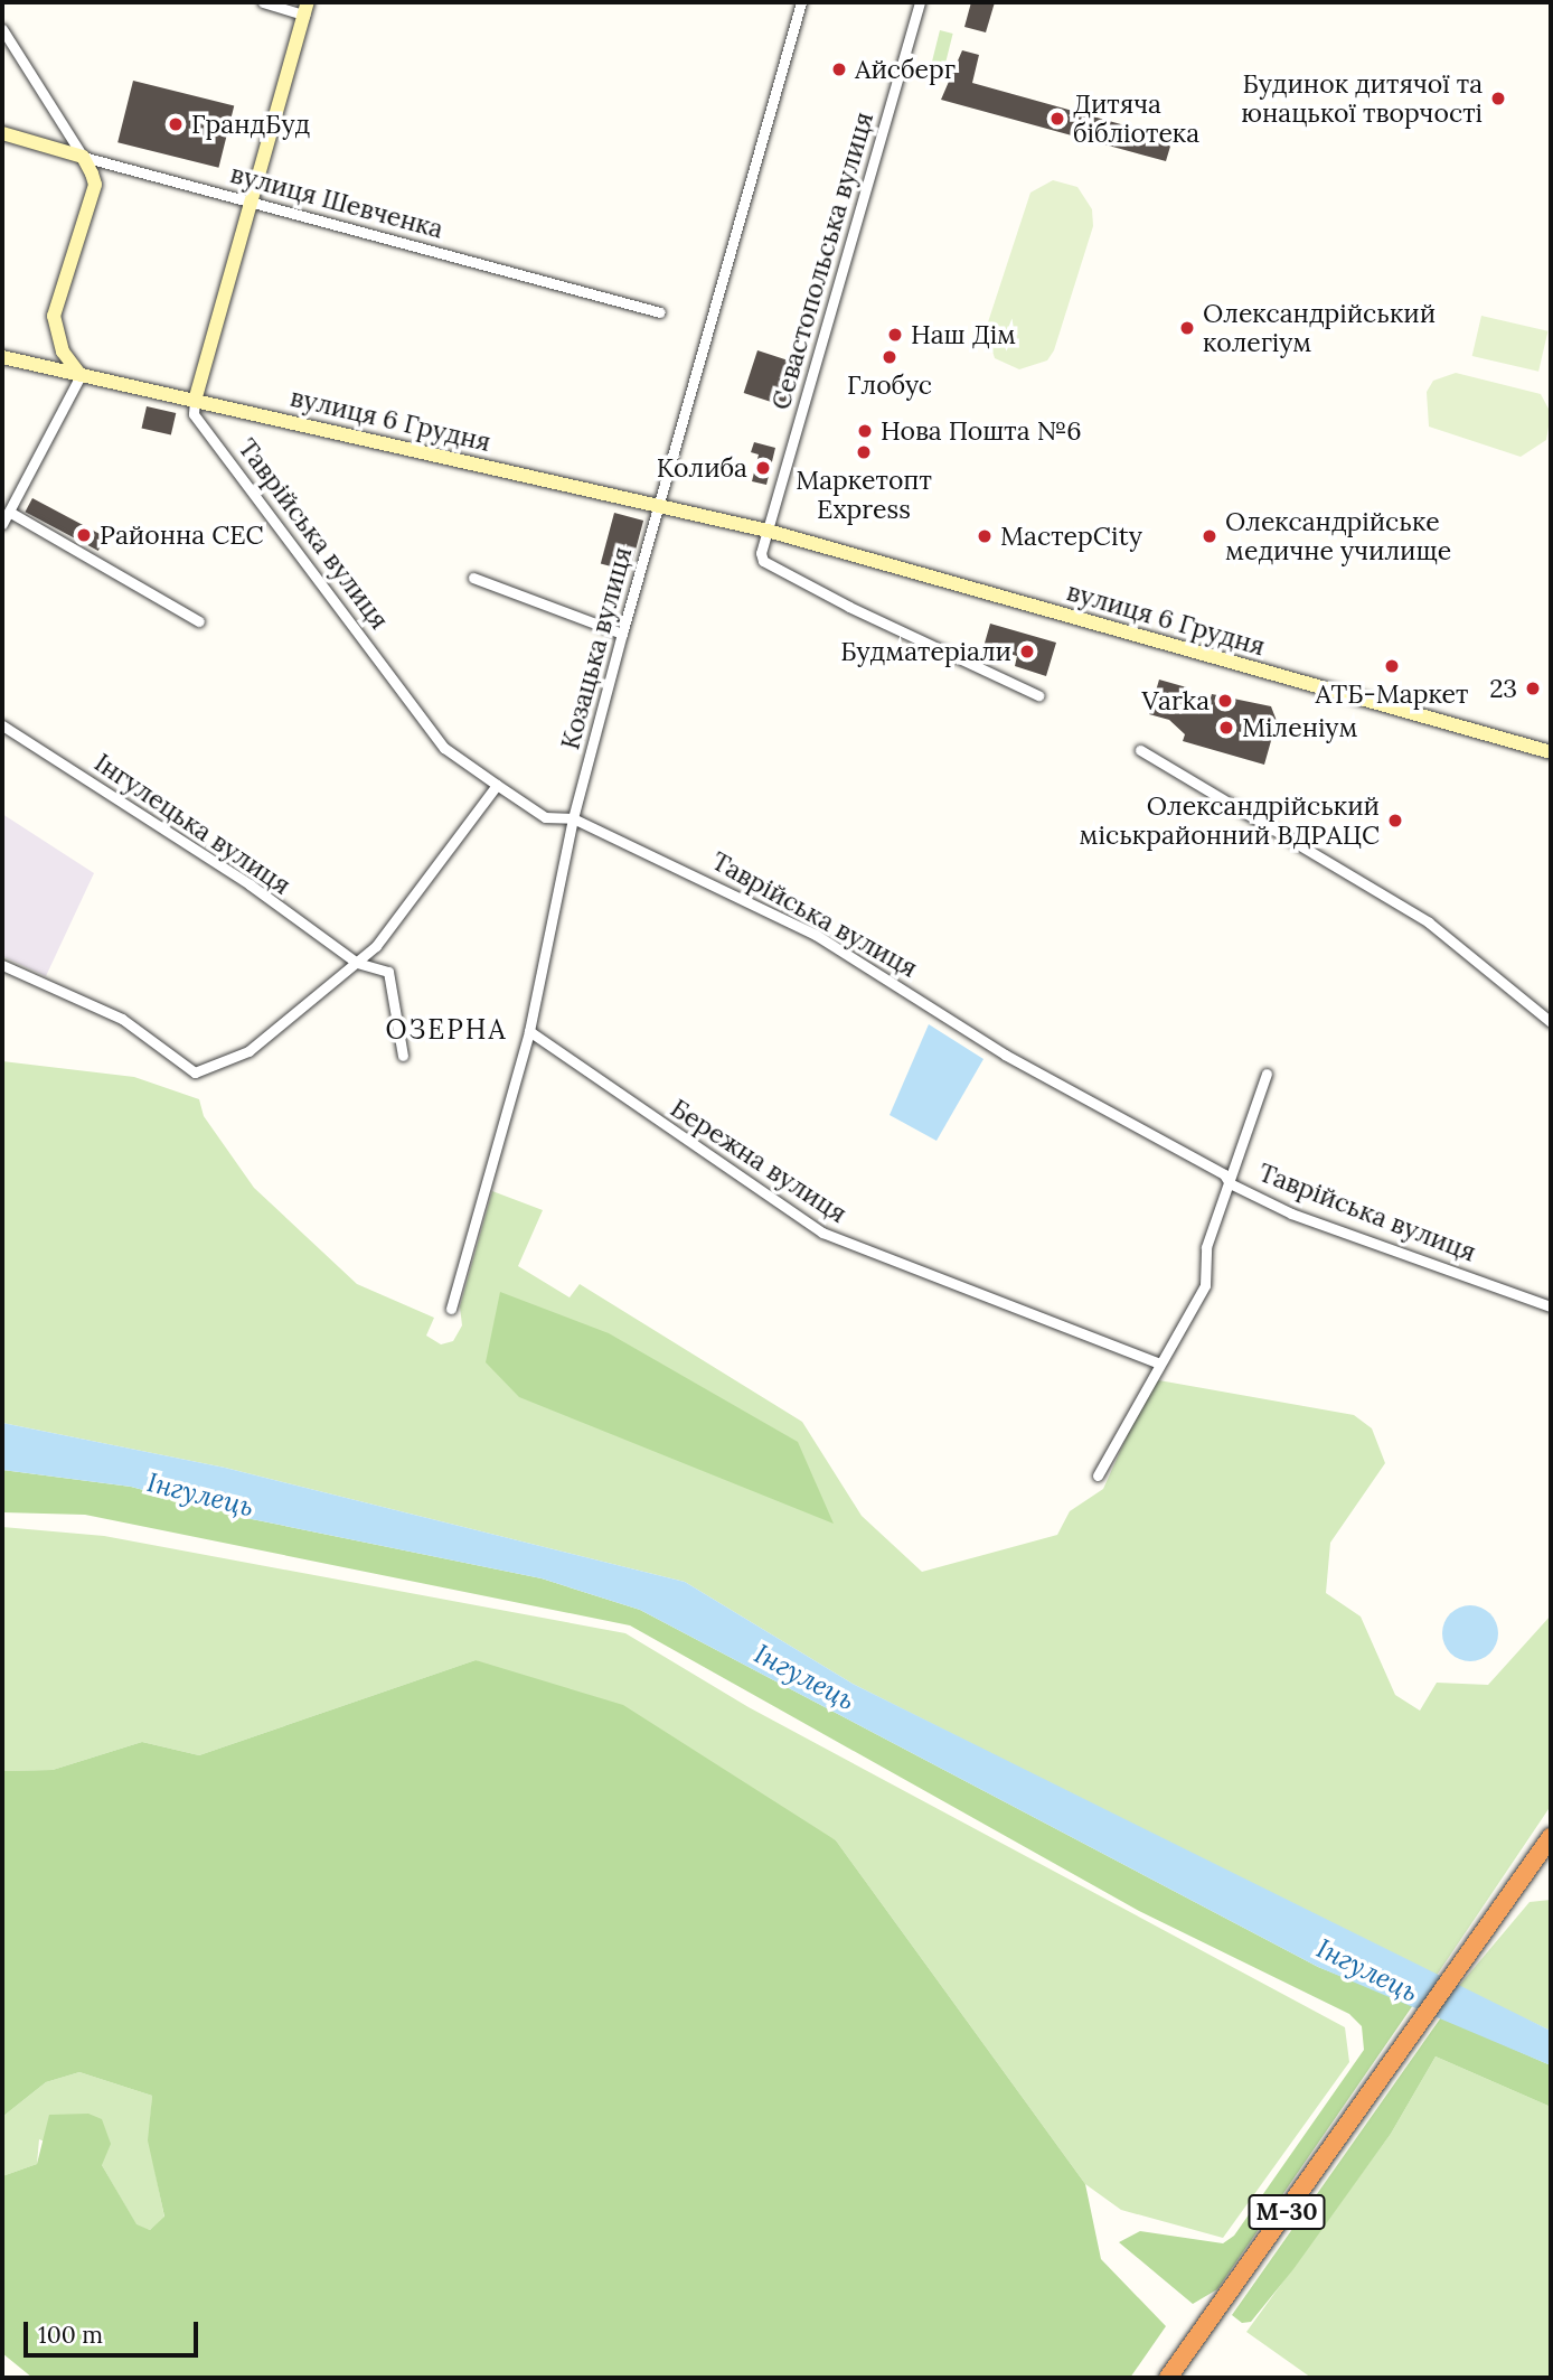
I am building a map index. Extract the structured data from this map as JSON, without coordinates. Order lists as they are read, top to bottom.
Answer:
{
  "streets": {
    "highway": ["М-30"],
    "street": [
      "вулиця Шевченка",
      "Севастопольська вулиця",
      "вулиця 6 Грудня",
      "Таврійська вулиця",
      "Козацька вулиця",
      "Інгулецька вулиця",
      "Бережна вулиця"
    ]
  },
  "crossings": [
    ["Севастопольська вулиця", "вулиця 6 Грудня"],
    ["вулиця 6 Грудня", "Таврійська вулиця"],
    ["вулиця 6 Грудня", "Козацька вулиця"],
    ["Таврійська вулиця", "Козацька вулиця"],
    ["Козацька вулиця", "Бережна вулиця"]
  ],
  "districts": ["ОЗЕРНА"],
  "water": ["Інгулець"],
  "places": [
    "Айсберг",
    "Будинок дитячої та юнацької творчості",
    "Дитяча бібліотека",
    "ГрандБуд",
    "Олександрійський колегіум",
    "Наш Дім",
    "Глобус",
    "Нова Пошта №6",
    "Маркетопт Express",
    "Колиба",
    "Районна СЕС",
    "МастерCity",
    "Олександрійське медичне училище",
    "Будматеріали",
    "АТБ-Маркет",
    "23",
    "Varka",
    "Міленіум",
    "Олександрійський міськрайонний ВДРАЦС"
  ],
  "scale_bar": "100 m"
}
